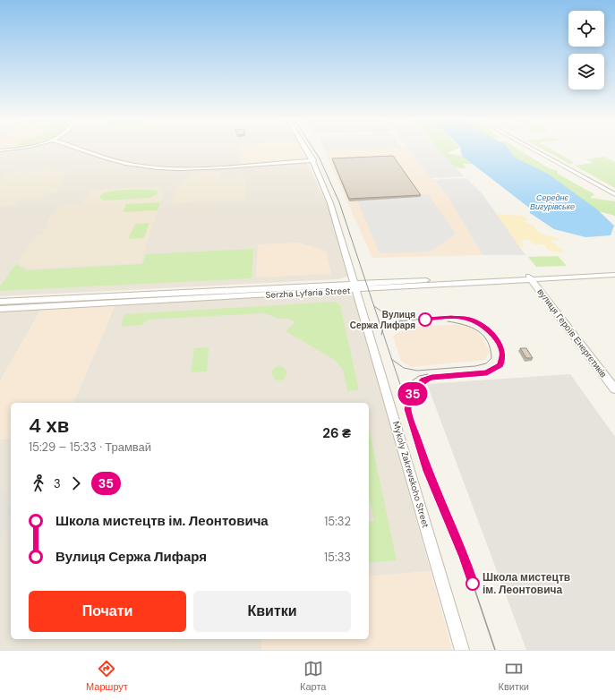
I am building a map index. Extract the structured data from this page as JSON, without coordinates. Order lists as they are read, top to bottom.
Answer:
{
  "streets": {
    "street": ["Serzha Lyfaria Street", "вулиця Героїв Енергетиків", "Mykoly Zakrevskoho Street"]
  },
  "crossings": [
    ["Serzha Lyfaria Street", "вулиця Героїв Енергетиків"],
    ["Serzha Lyfaria Street", "Mykoly Zakrevskoho Street"]
  ],
  "water": ["Середнє Вигурівське"],
  "places": ["Вулиця Сержа Лифаря", "Школа мистецтв ім. Леонтовича"],
  "lines": ["tram line 35"],
  "page": {
    "on_map": "35",
    "heading": ["4 хв", "15:29 – 15:33 · Трамвай", "26 ₴"],
    "legs": ["3", "35"],
    "list": [
      {
        "name": "Школа мистецтв ім. Леонтовича",
        "value": "15:32"
      },
      {
        "name": "Вулиця Сержа Лифаря",
        "value": "15:33"
      }
    ],
    "buttons": ["Почати", "Квитки"],
    "tabs": ["Маршрут", "Карта", "Квитки"]
  }
}
